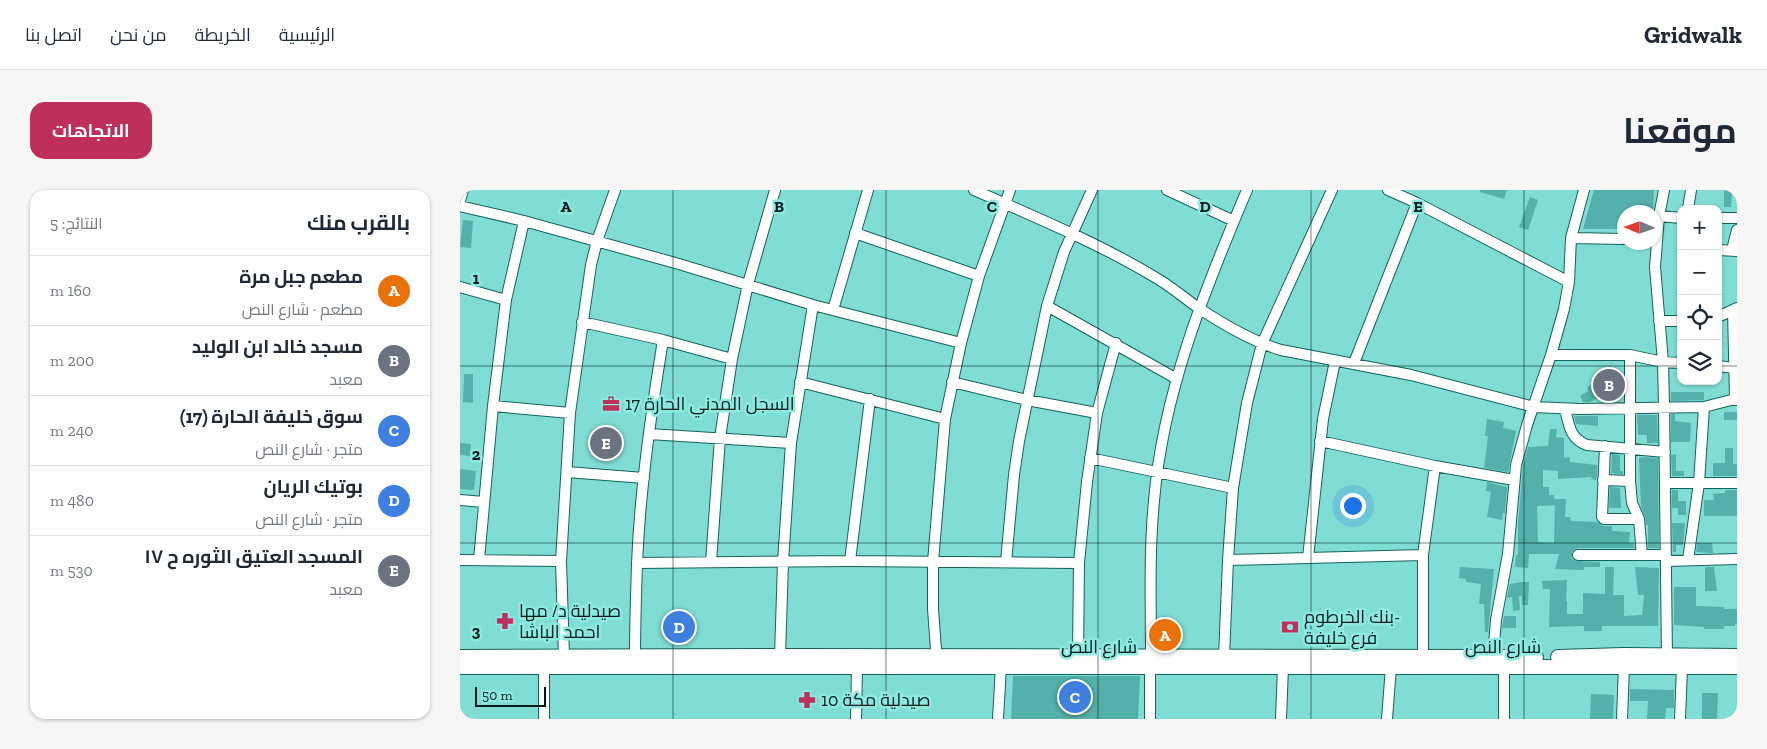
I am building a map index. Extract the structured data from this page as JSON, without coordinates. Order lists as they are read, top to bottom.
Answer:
{
  "streets": {
    "main road": ["شارع النص"]
  },
  "places": {
    "office": ["السجل المدني الحارة 17"],
    "pharmacy": ["صيدلية د/ مها احمد الباشا", "صيدلية مكة 10"],
    "bank": ["بنك الخرطوم- فرع خليفة"]
  },
  "scale_bar": "50 m",
  "north": "left",
  "page": {
    "header": "Gridwalk",
    "nav": [
      "الرئيسية",
      "الخريطة",
      "من نحن",
      "اتصل بنا"
    ],
    "title": "موقعنا",
    "buttons": "الاتجاهات",
    "heading": ["بالقرب منك", "النتائج: 5"],
    "map_buttons": ["+", "−"],
    "list": [
      {
        "mark": "A",
        "name": "مطعم جبل مرة",
        "note": "مطعم · شارع النص",
        "value": "160 m"
      },
      {
        "mark": "B",
        "name": "مسجد خالد ابن الوليد",
        "note": "معبد",
        "value": "200 m"
      },
      {
        "mark": "C",
        "name": "سوق خليفة الحارة (17)",
        "note": "متجر · شارع النص",
        "value": "240 m"
      },
      {
        "mark": "D",
        "name": "بوتيك الريان",
        "note": "متجر · شارع النص",
        "value": "480 m"
      },
      {
        "mark": "E",
        "name": "المسجد العتيق الثوره ح ١٧",
        "note": "معبد",
        "value": "530 m"
      }
    ],
    "pins": [
      "B",
      "E",
      "D",
      "A",
      "C"
    ],
    "scale": "50 m"
  },
  "grid": {
    "columns": [
      "A",
      "B",
      "C",
      "D",
      "E"
    ],
    "rows": ["1", "2", "3"]
  }
}
